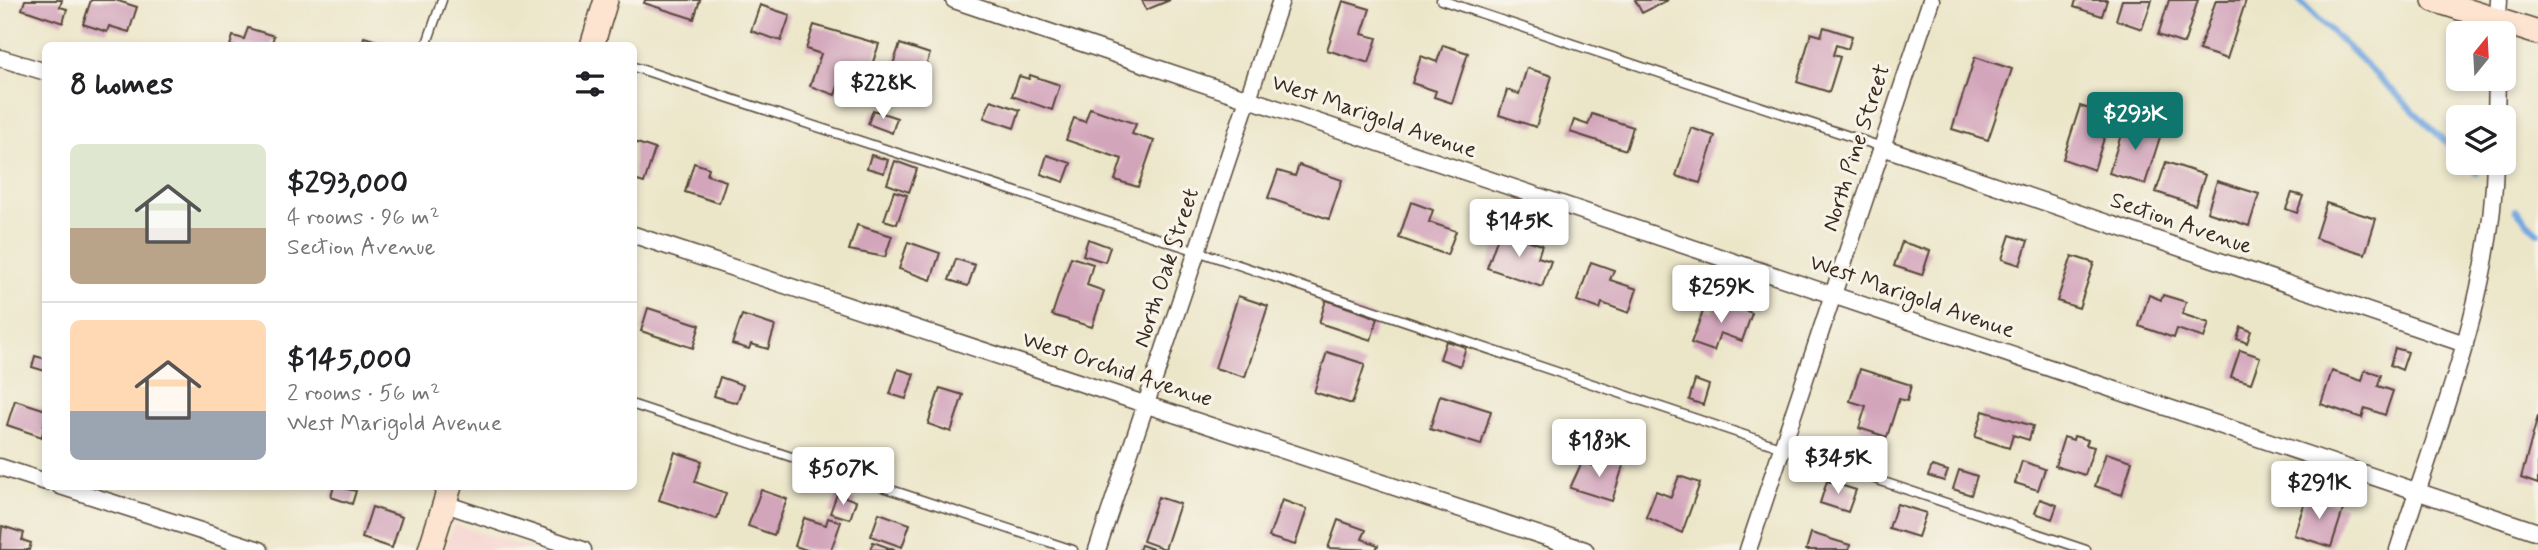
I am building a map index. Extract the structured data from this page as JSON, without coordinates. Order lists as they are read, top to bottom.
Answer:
{
  "streets": {
    "street": [
      "West Marigold Avenue",
      "North Pine Street",
      "Section Avenue",
      "North Oak Street",
      "West Orchid Avenue"
    ]
  },
  "crossings": [
    ["West Marigold Avenue", "North Pine Street"],
    ["West Marigold Avenue", "North Oak Street"],
    ["North Pine Street", "Section Avenue"],
    ["North Oak Street", "West Orchid Avenue"]
  ],
  "north": "top",
  "page": {
    "heading": "8 homes",
    "price": [
      "$228K",
      "$293K",
      "$145K",
      "$259K",
      "$183K",
      "$345K",
      "$507K",
      "$291K"
    ],
    "list": [
      {
        "name": "$293,000",
        "note": "4 rooms · 96 m² · Section Avenue"
      },
      {
        "name": "$145,000",
        "note": "2 rooms · 56 m² · West Marigold Avenue"
      }
    ]
  }
}
